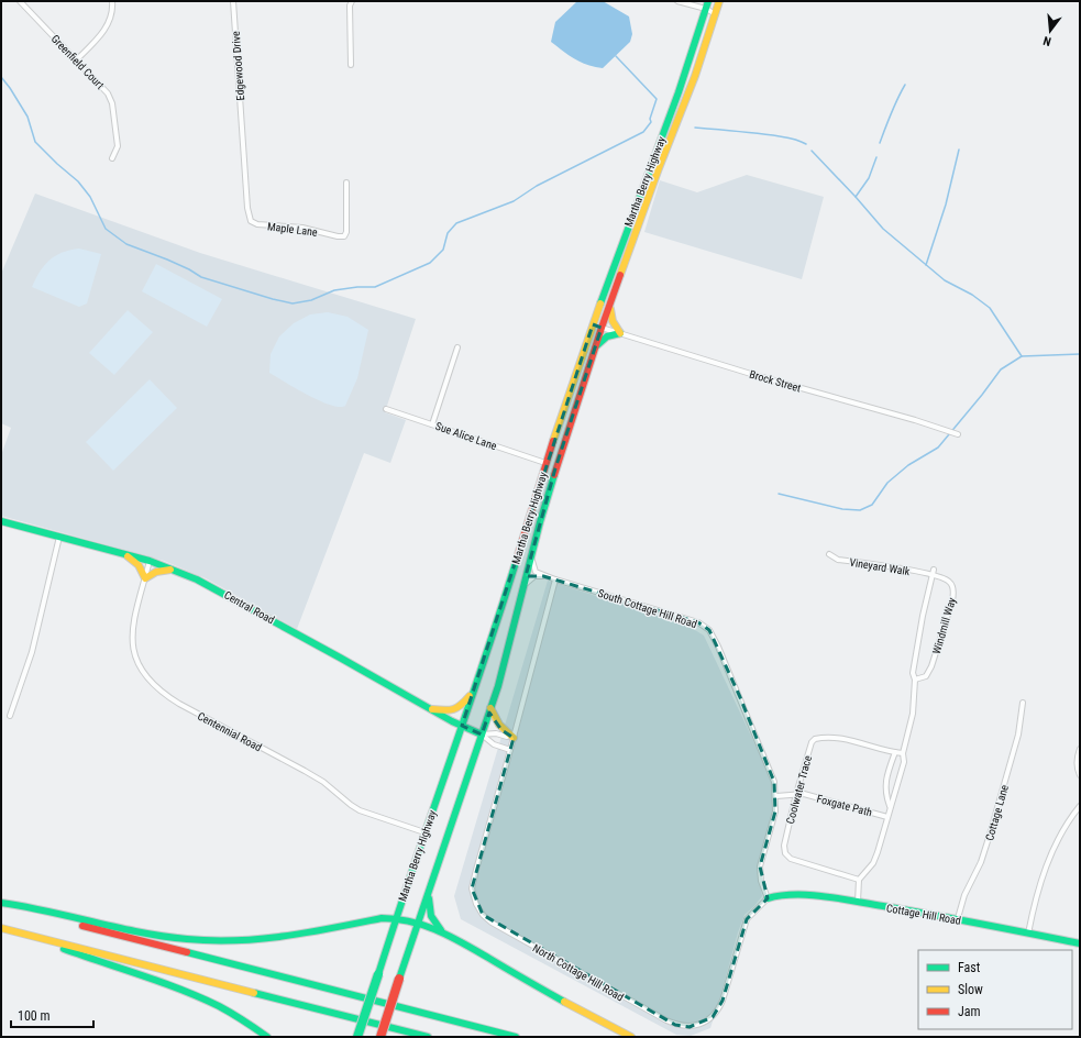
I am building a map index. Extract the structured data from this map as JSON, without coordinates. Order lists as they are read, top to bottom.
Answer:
{
  "streets": {
    "main road": ["Martha Berry Highway", "Central Road", "Cottage Hill Road"],
    "street": [
      "Greenfield Court",
      "Edgewood Drive",
      "Maple Lane",
      "Brock Street",
      "Sue Alice Lane",
      "Vineyard Walk",
      "South Cottage Hill Road",
      "Windmill Way",
      "Centennial Road",
      "Coolwater Trace",
      "Foxgate Path",
      "Cottage Lane",
      "North Cottage Hill Road"
    ]
  },
  "crossings": [
    ["Edgewood Drive", "Maple Lane"],
    ["Martha Berry Highway", "Brock Street"],
    ["Martha Berry Highway", "Sue Alice Lane"],
    ["Martha Berry Highway", "Central Road"],
    ["Martha Berry Highway", "Centennial Road"],
    ["Vineyard Walk", "Windmill Way"],
    ["Central Road", "Centennial Road"],
    ["Central Road", "North Cottage Hill Road"],
    ["South Cottage Hill Road", "Foxgate Path"],
    ["South Cottage Hill Road", "Cottage Hill Road"],
    ["South Cottage Hill Road", "North Cottage Hill Road"],
    ["Windmill Way", "Coolwater Trace"],
    ["Windmill Way", "Foxgate Path"],
    ["Coolwater Trace", "Foxgate Path"],
    ["Cottage Lane", "Cottage Hill Road"],
    ["Cottage Hill Road", "North Cottage Hill Road"]
  ],
  "legend": ["Fast", "Slow", "Jam"],
  "scale_bar": "100 m",
  "north": "bottom"
}
